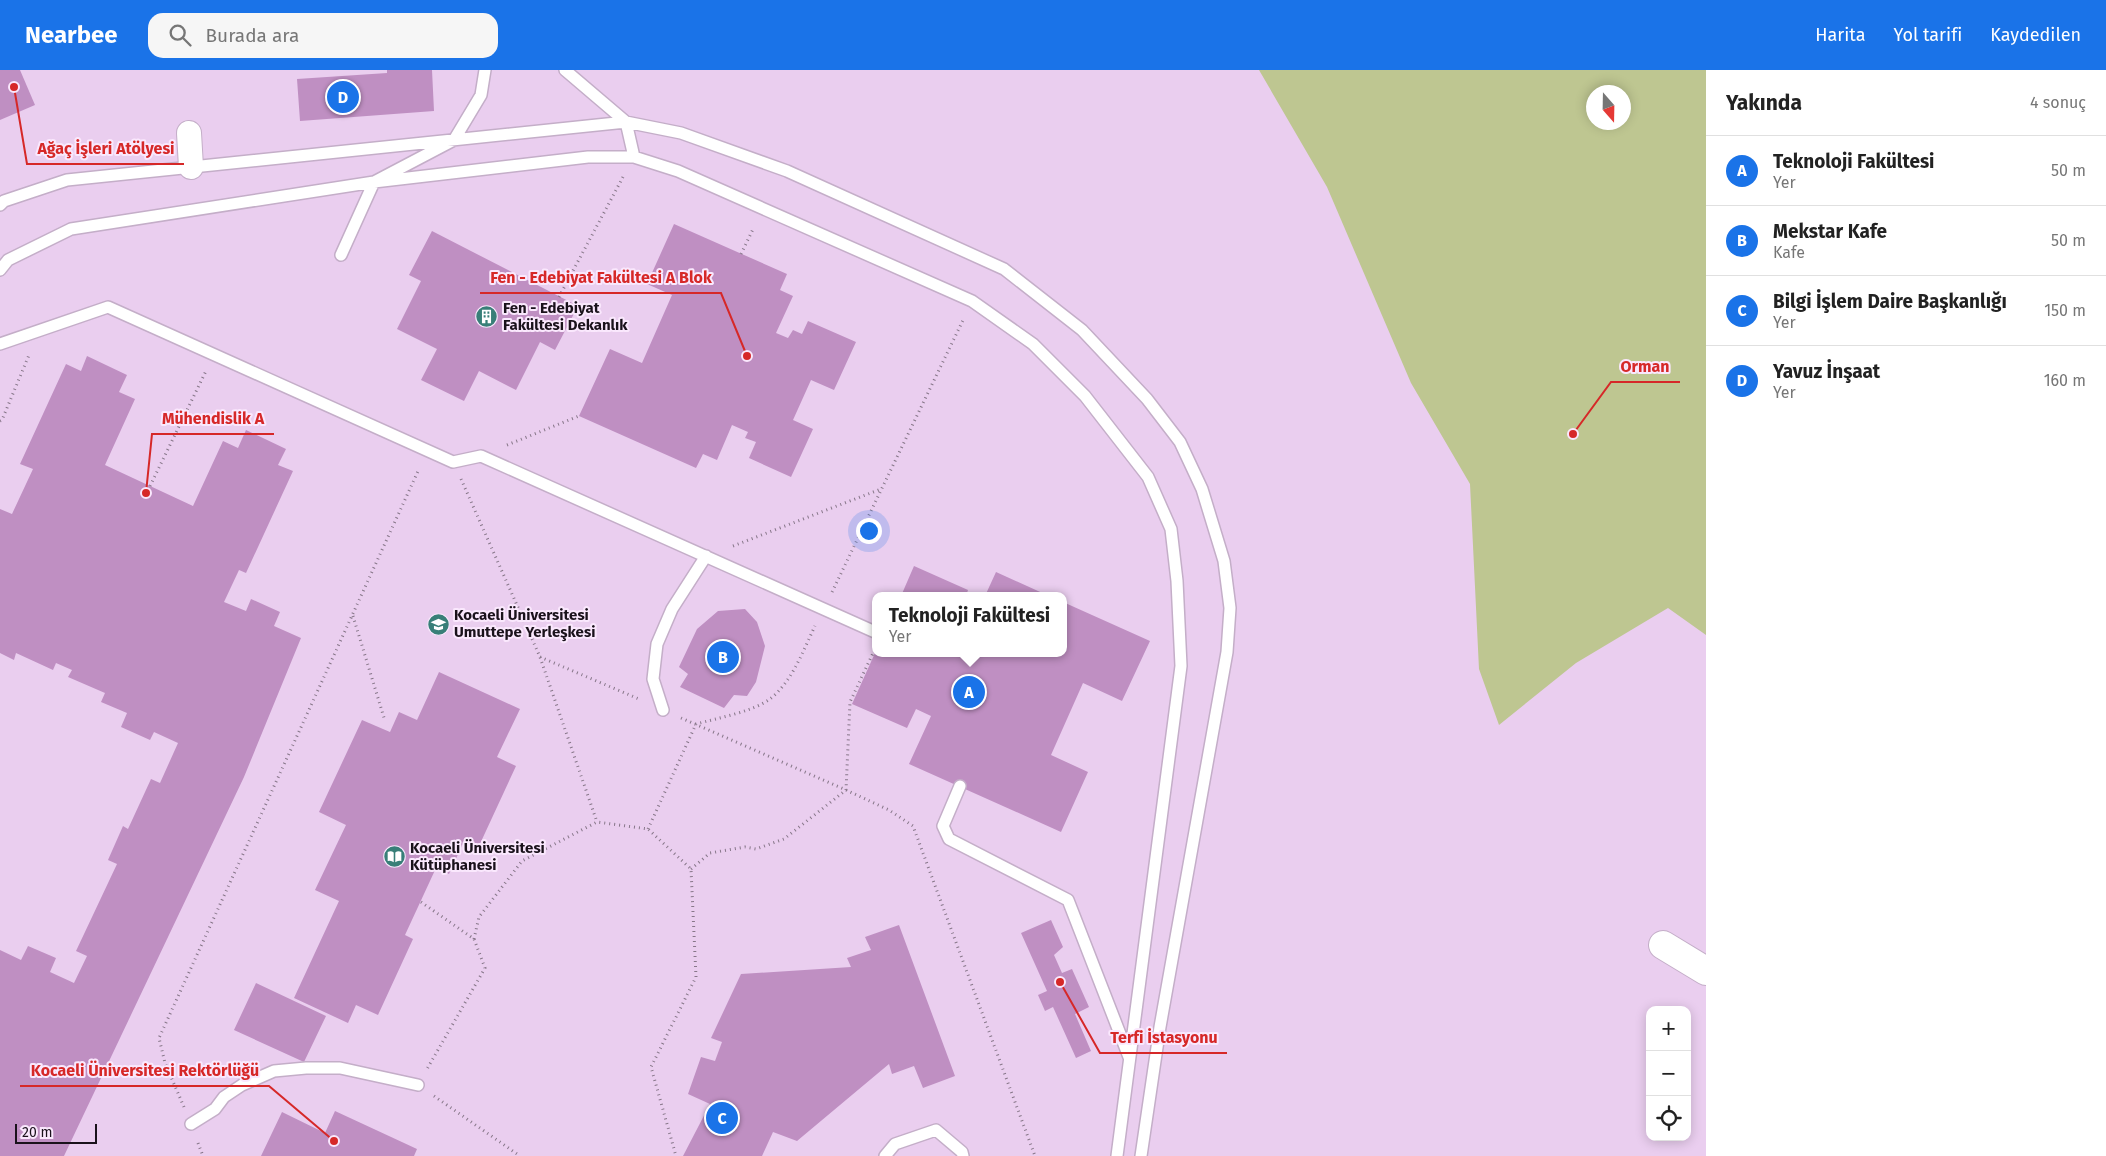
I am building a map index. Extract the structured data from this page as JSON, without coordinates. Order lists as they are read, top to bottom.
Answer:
{
  "places": {
    "other": [
      "Ağaç İşleri Atölyesi",
      "Fen - Edebiyat Fakültesi A Blok",
      "Orman",
      "Mühendislik A",
      "Terfi İstasyonu",
      "Kocaeli Üniversitesi Rektörlüğü"
    ],
    "building": ["Fen - Edebiyat Fakültesi Dekanlık"],
    "school or university": ["Kocaeli Üniversitesi Umuttepe Yerleşkesi"],
    "library": ["Kocaeli Üniversitesi Kütüphanesi"]
  },
  "scale_bar": "20 m",
  "north": "bottom",
  "page": {
    "header": "Nearbee",
    "search": "Burada ara",
    "nav": ["Harita", "Yol tarifi", "Kaydedilen"],
    "heading": ["Yakında", "4 sonuç"],
    "pins": [
      "D",
      "B",
      "A",
      "C"
    ],
    "list": [
      {
        "mark": "A",
        "name": "Teknoloji Fakültesi",
        "note": "Yer",
        "value": "50 m"
      },
      {
        "mark": "B",
        "name": "Mekstar Kafe",
        "note": "Kafe",
        "value": "50 m"
      },
      {
        "mark": "C",
        "name": "Bilgi İşlem Daire Başkanlığı",
        "note": "Yer",
        "value": "150 m"
      },
      {
        "mark": "D",
        "name": "Yavuz İnşaat",
        "note": "Yer",
        "value": "160 m"
      }
    ],
    "popup": ["Teknoloji Fakültesi", "Yer"],
    "map_buttons": ["+", "−"],
    "scale": "20 m"
  }
}
